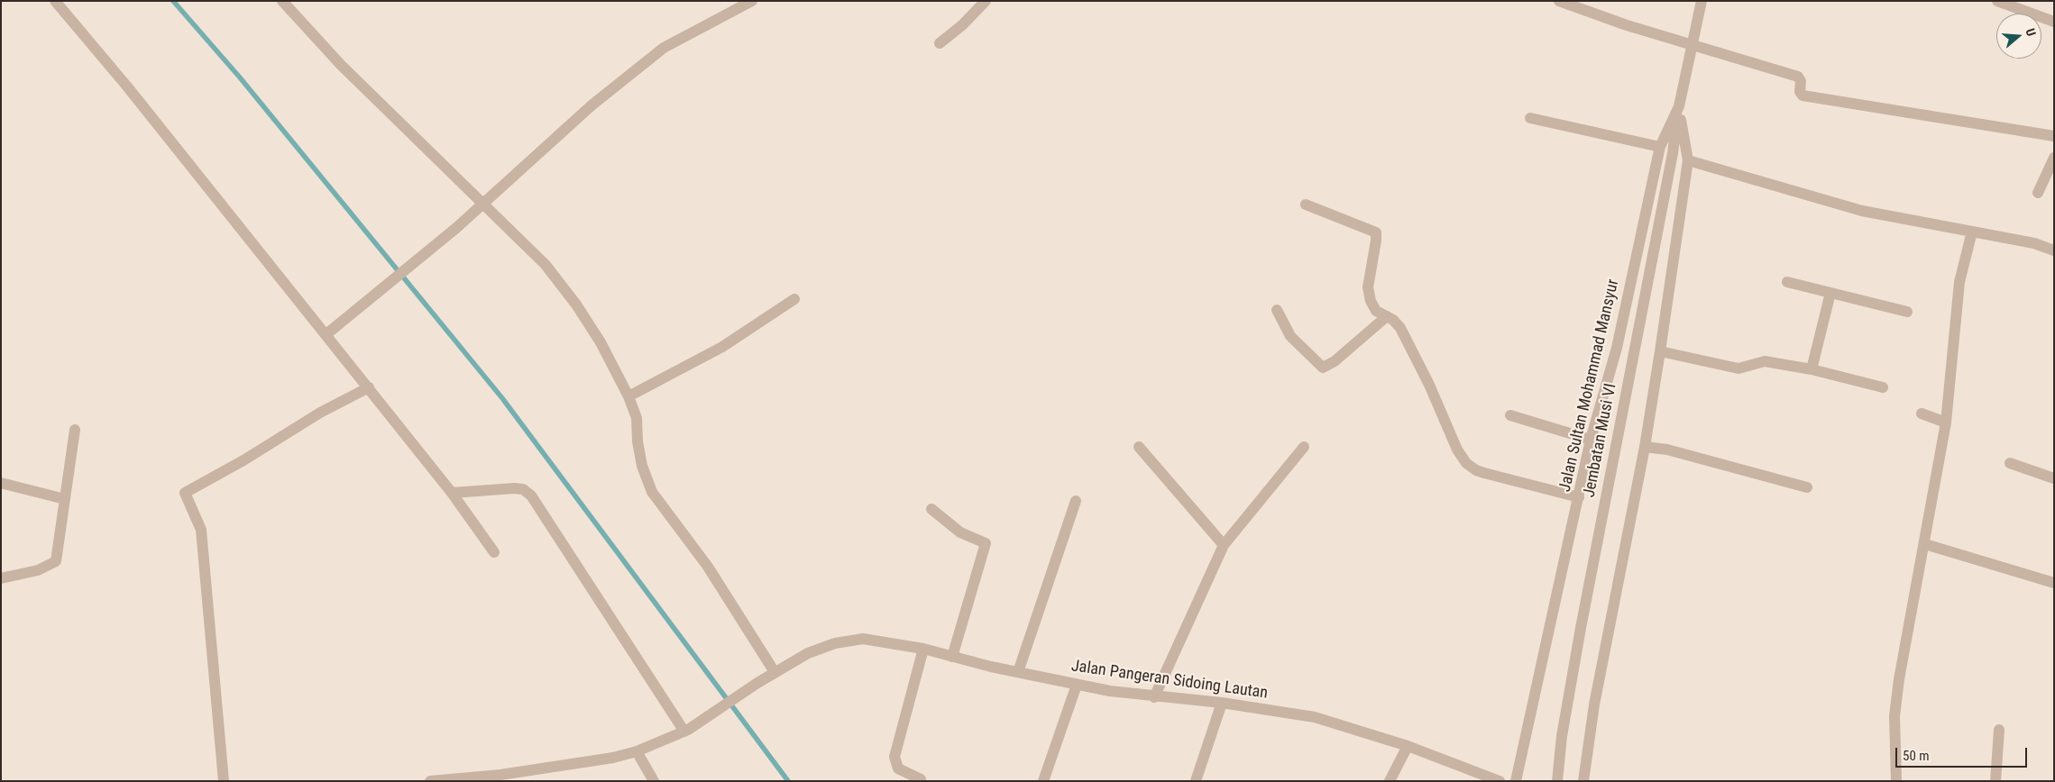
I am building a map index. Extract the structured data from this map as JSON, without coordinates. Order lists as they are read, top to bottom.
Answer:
{
  "streets": {
    "street": ["Jalan Sultan Mohammad Mansyur", "Jembatan Musi VI", "Jalan Pangeran Sidoing Lautan"]
  },
  "crossings": [
    ["Jalan Sultan Mohammad Mansyur", "Jembatan Musi VI"]
  ],
  "scale_bar": "50 m",
  "north": "right"
}
